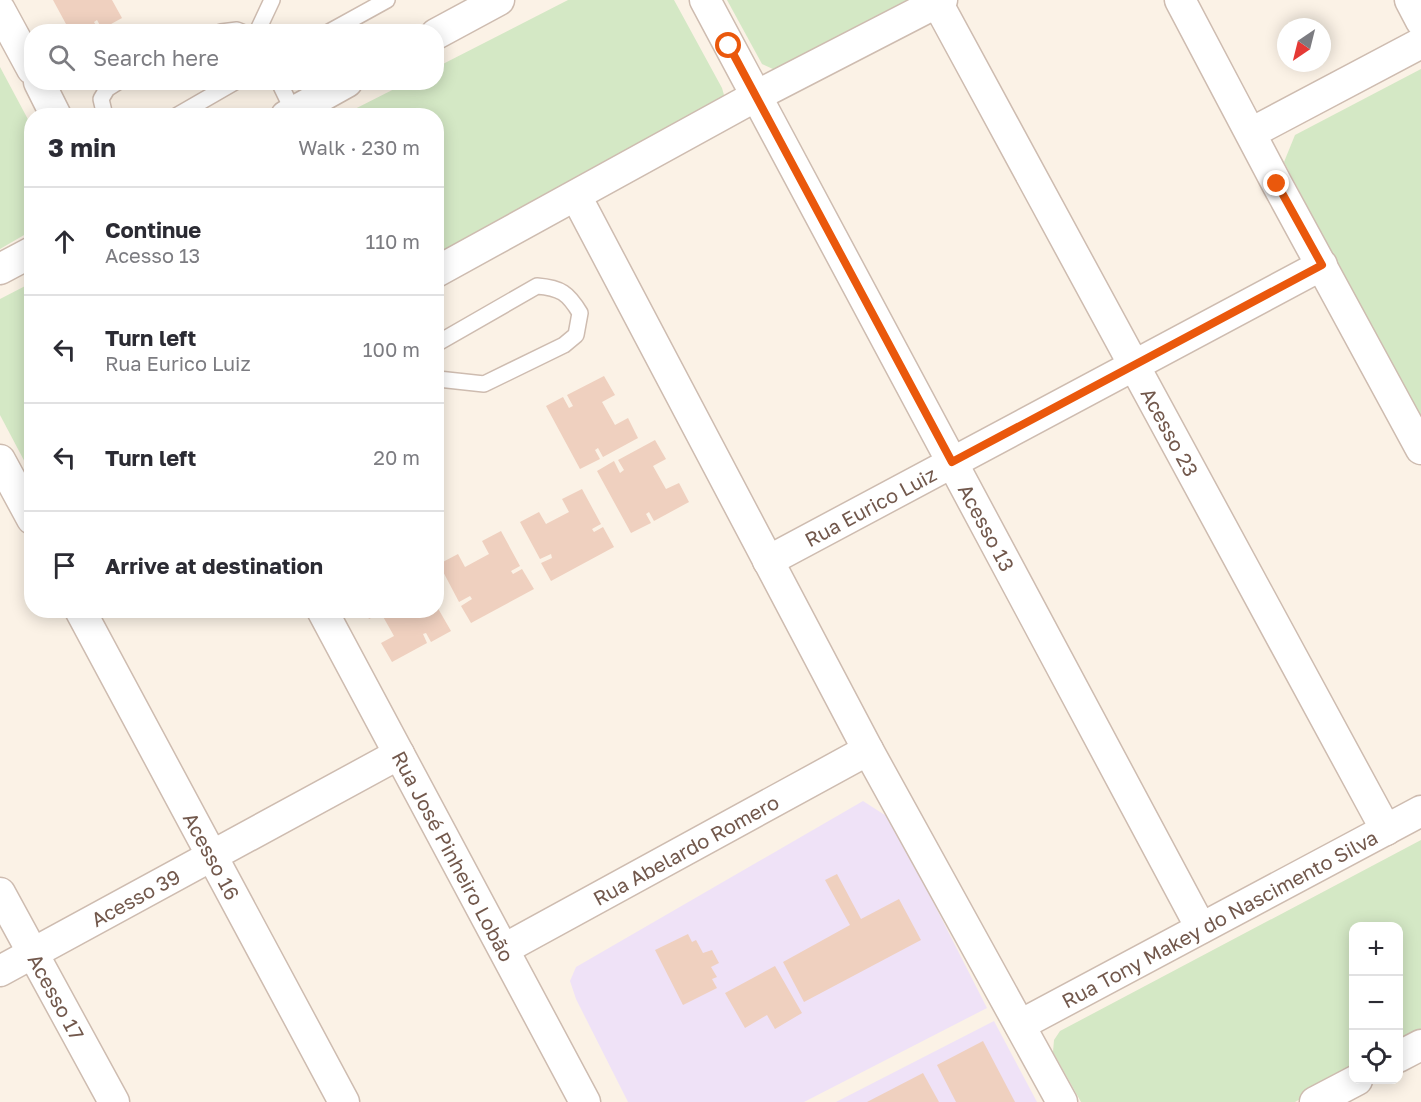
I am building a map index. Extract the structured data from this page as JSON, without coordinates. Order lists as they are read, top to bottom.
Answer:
{
  "streets": {
    "street": [
      "Acesso 23",
      "Rua Eurico Luiz",
      "Acesso 13",
      "Rua Abelardo Romero",
      "Acesso 16",
      "Rua José Pinheiro Lobão",
      "Acesso 39",
      "Rua Tony Makey do Nascimento Silva",
      "Acesso 17"
    ]
  },
  "crossings": [
    ["Acesso 23", "Rua Eurico Luiz"],
    ["Acesso 23", "Rua Tony Makey do Nascimento Silva"],
    ["Rua Eurico Luiz", "Acesso 13"],
    ["Acesso 13", "Rua Tony Makey do Nascimento Silva"],
    ["Rua Abelardo Romero", "Rua José Pinheiro Lobão"],
    ["Acesso 16", "Acesso 39"],
    ["Rua José Pinheiro Lobão", "Acesso 39"],
    ["Acesso 39", "Acesso 17"]
  ],
  "north": "bottom left",
  "page": {
    "search": "Search here",
    "heading": ["3 min", "Walk · 230 m"],
    "list": [
      ["Continue", "Acesso 13", "110 m"],
      ["Turn left", "Rua Eurico Luiz", "100 m"],
      ["Turn left", "20 m"],
      "Arrive at destination"
    ],
    "map_buttons": ["+", "−"]
  }
}
